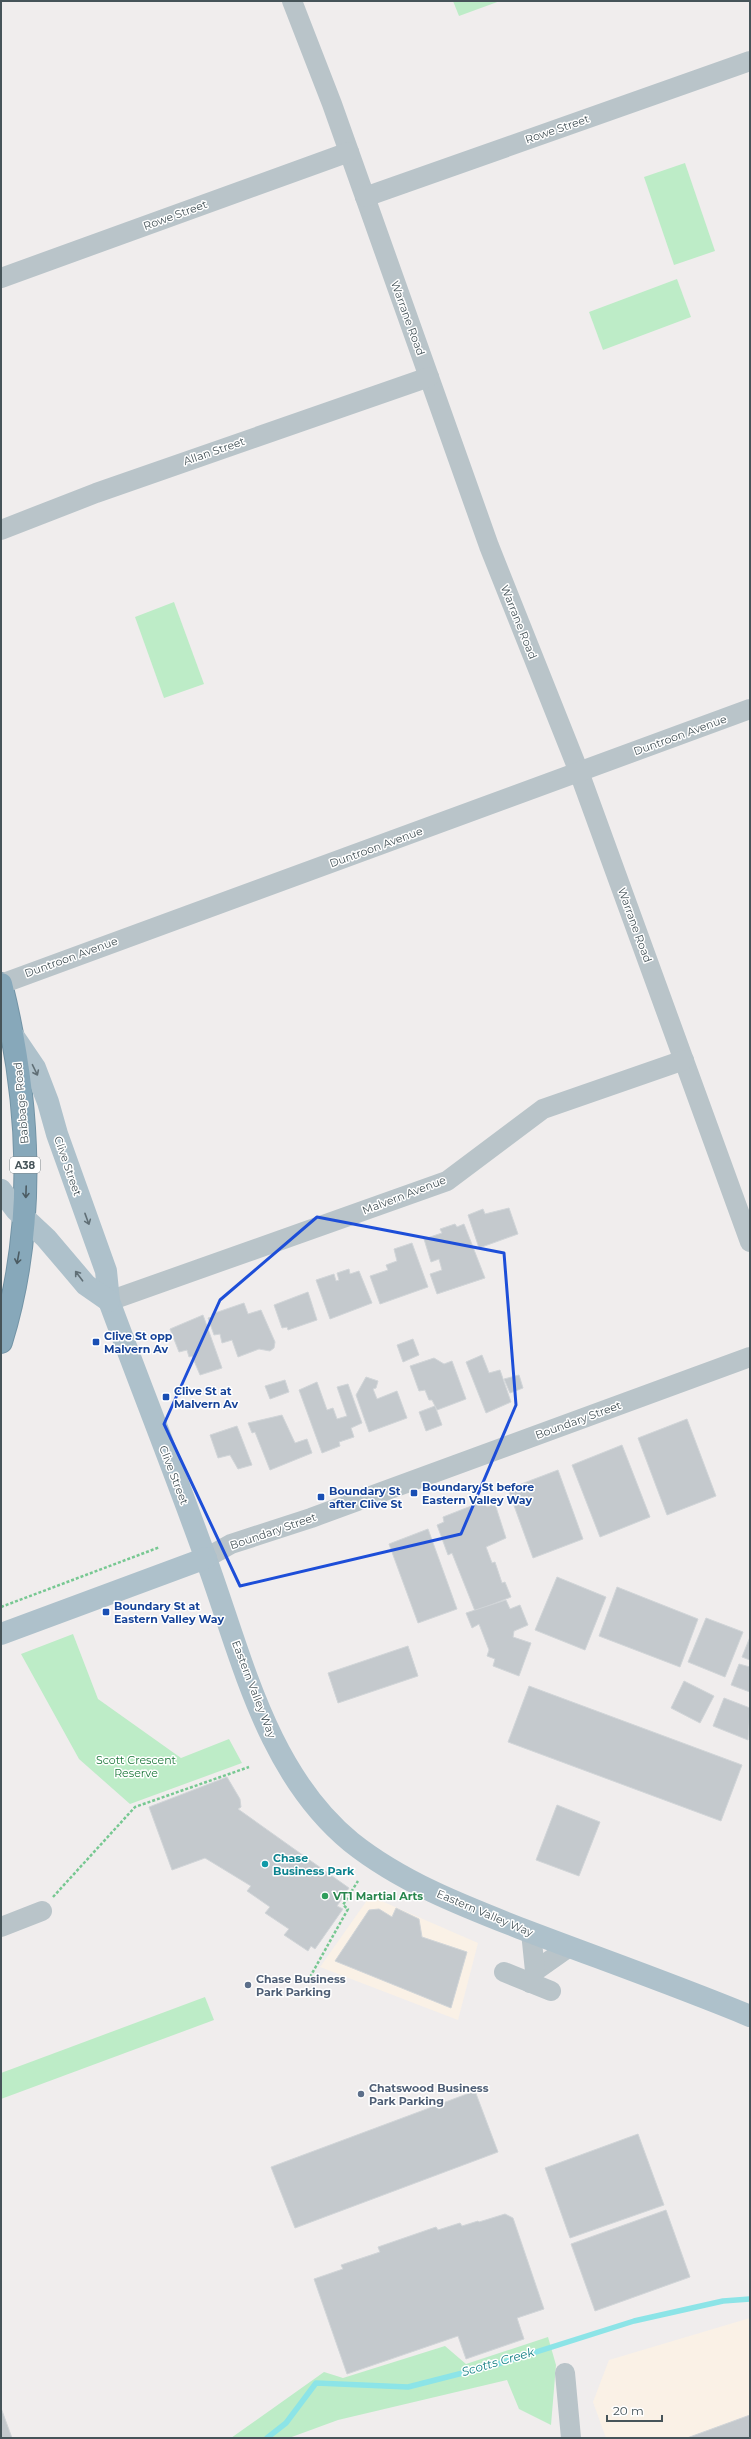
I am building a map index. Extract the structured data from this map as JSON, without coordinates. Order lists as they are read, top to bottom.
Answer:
{
  "streets": {
    "highway": ["Babbage Road", "A38"],
    "main road": ["Clive Street", "Boundary Street", "Eastern Valley Way"],
    "street": [
      "Rowe Street",
      "Warrane Road",
      "Allan Street",
      "Duntroon Avenue",
      "Malvern Avenue"
    ]
  },
  "crossings": [
    ["Rowe Street", "Warrane Road"],
    ["Warrane Road", "Allan Street"],
    ["Warrane Road", "Duntroon Avenue"],
    ["Warrane Road", "Malvern Avenue"],
    ["Duntroon Avenue", "Babbage Road"],
    ["Babbage Road", "Clive Street"],
    ["Clive Street", "Malvern Avenue"],
    ["Clive Street", "Boundary Street"],
    ["Clive Street", "Eastern Valley Way"],
    ["Boundary Street", "Eastern Valley Way"]
  ],
  "one_way": ["Babbage Road", "Clive Street"],
  "water": ["Scotts Creek"],
  "parks": ["Scott Crescent Reserve"],
  "places": {
    "transit": [
      "Clive St opp Malvern Av",
      "Clive St at Malvern Av",
      "Boundary St before Eastern Valley Way",
      "Boundary St after Clive St",
      "Boundary St at Eastern Valley Way"
    ],
    "other": [
      "Chase Business Park",
      "VT1 Martial Arts",
      "Chase Business Park Parking",
      "Chatswood Business Park Parking"
    ]
  },
  "scale_bar": "20 m"
}
